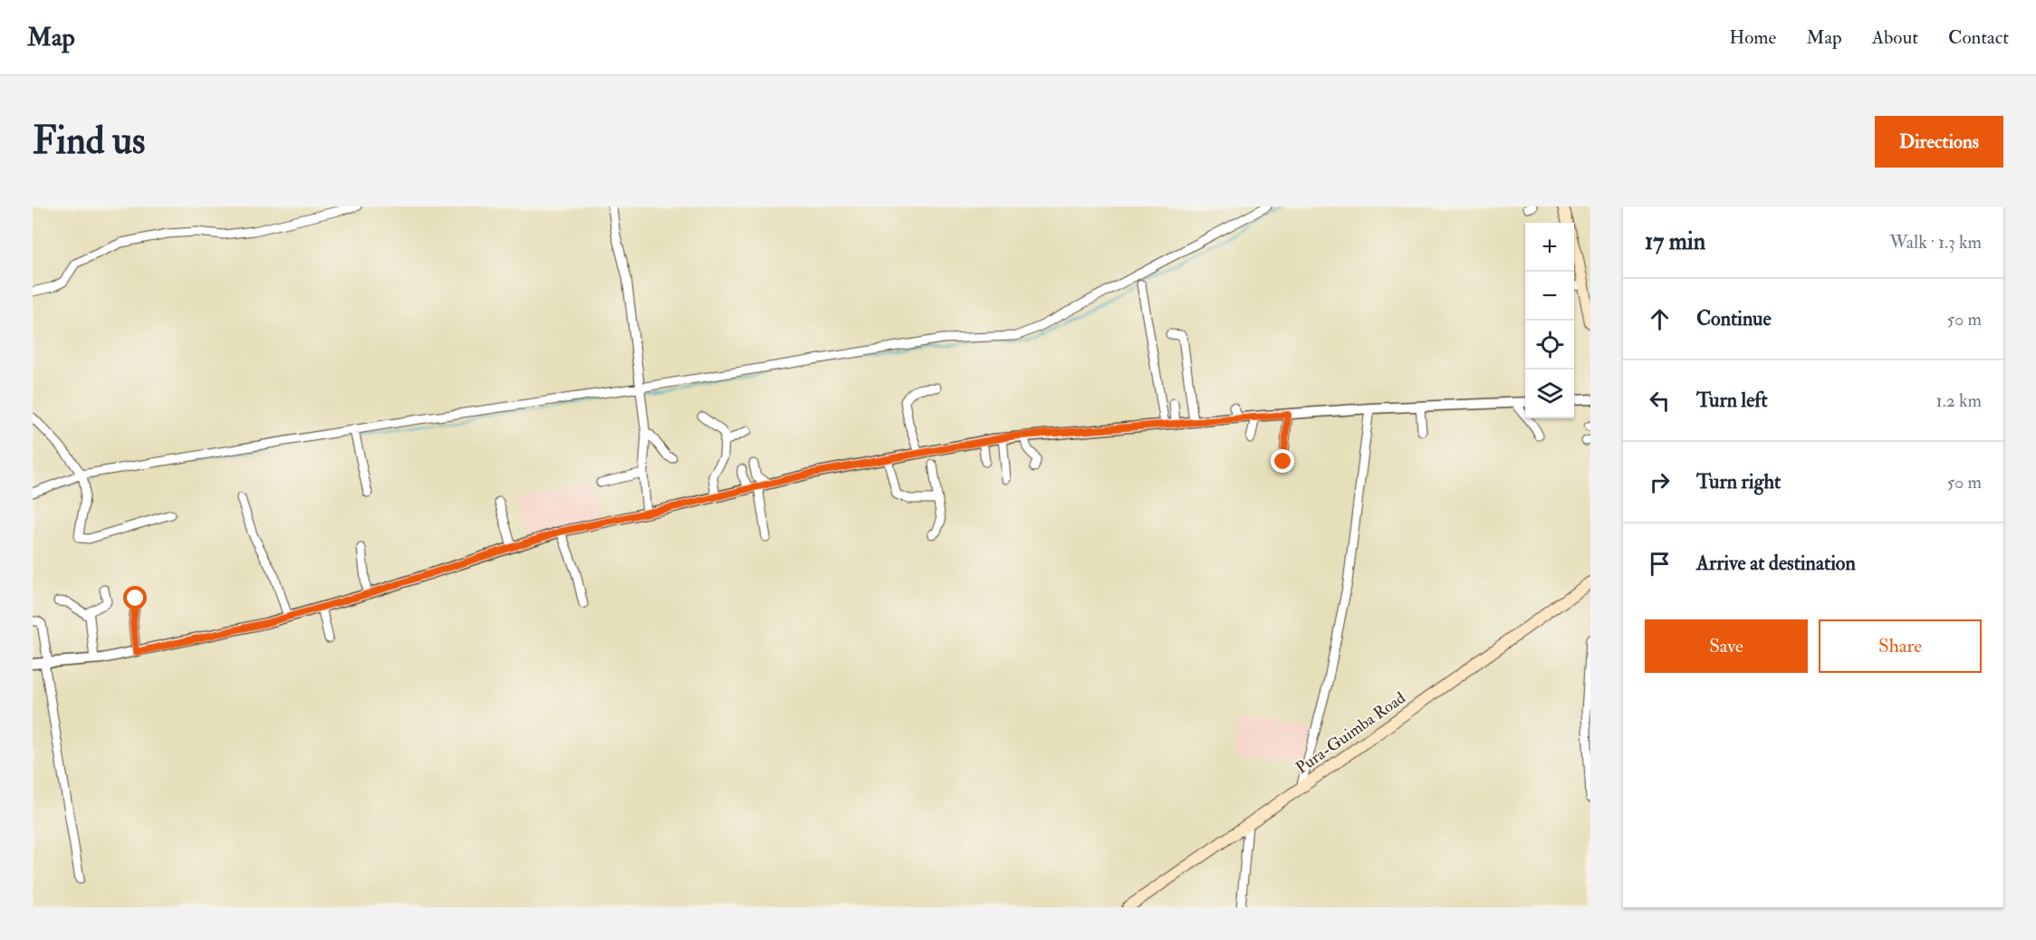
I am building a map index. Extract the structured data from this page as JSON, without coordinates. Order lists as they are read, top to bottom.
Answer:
{
  "streets": {
    "main road": ["Pura-Guimba Road"]
  },
  "page": {
    "header": "Map",
    "nav": [
      "Home",
      "Map",
      "About",
      "Contact"
    ],
    "buttons": [
      "Directions",
      ["Save", "Share"]
    ],
    "title": "Find us",
    "heading": ["17 min", "Walk · 1.3 km"],
    "map_buttons": ["+", "−"],
    "list": [
      ["Continue", "50 m"],
      ["Turn left", "1.2 km"],
      ["Turn right", "50 m"],
      "Arrive at destination"
    ]
  }
}
